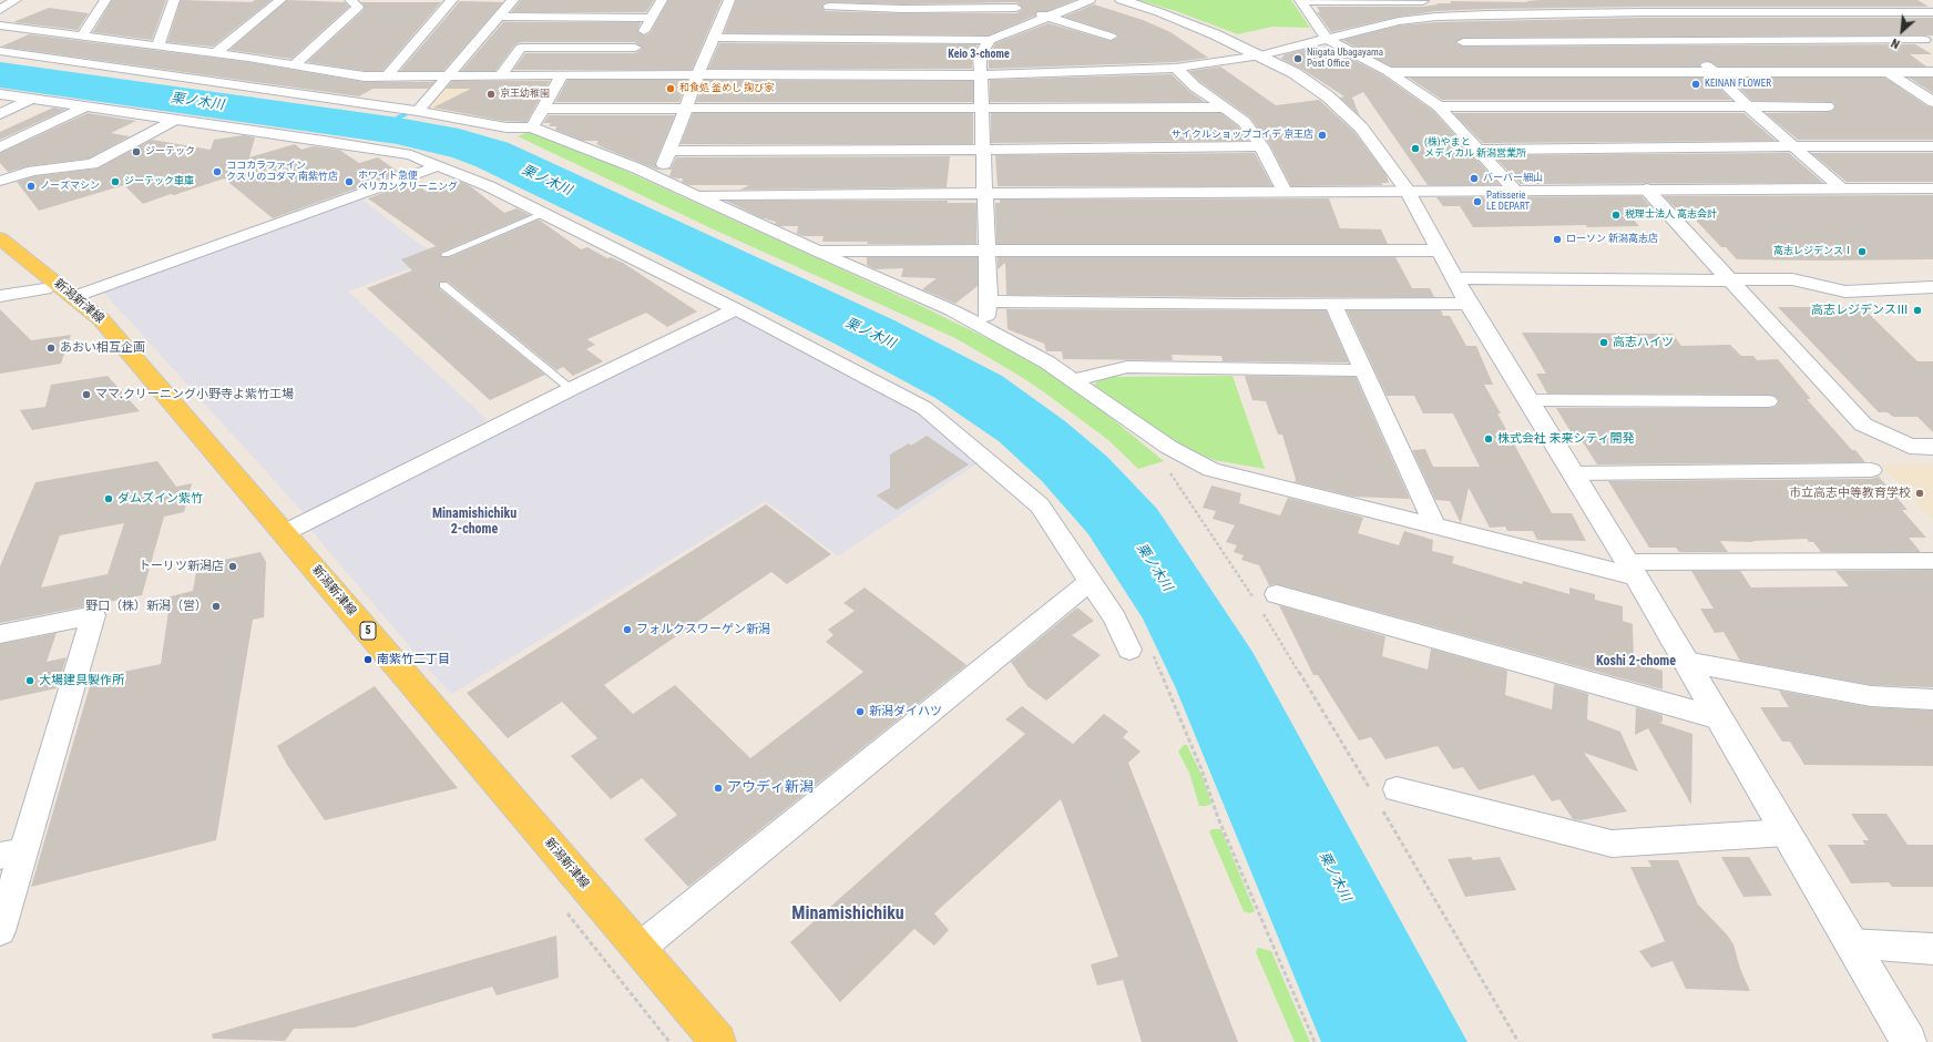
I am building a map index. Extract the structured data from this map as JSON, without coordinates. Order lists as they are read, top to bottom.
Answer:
{
  "streets": {
    "main road": ["新潟新津線", "5"]
  },
  "districts": [
    "Keio 3-chome",
    "Minamishichiku 2-chome",
    "Koshi 2-chome",
    "Minamishichiku"
  ],
  "water": ["栗ノ木川"],
  "places": [
    "Niigata Ubagayama Post Office",
    "KEINAN FLOWER",
    "和食処 釜めし 掬び家",
    "京王幼稚園",
    "サイクルショップコイデ 京王店",
    "(株)やまと メディカル 新潟営業所",
    "ジーテック",
    "ココカラファイン クスリのコダマ 南紫竹店",
    "バーバー細山",
    "ジーテック車庫",
    "ホワイト急便 ペリカンクリーニング",
    "ノーズマシン",
    "Patisserie LE DEPART",
    "税理士法人 高志会計",
    "ローソン 新潟高志店",
    "高志レジデンスⅠ",
    "高志レジデンスⅢ",
    "高志ハイツ",
    "あおい相互企画",
    "ママ.クリーニング小野寺よ紫竹工場",
    "株式会社 未来シティ開発",
    "市立高志中等教育学校",
    "ダムズイン紫竹",
    "トーリツ新潟店",
    "野口（株）新潟（営）",
    "フォルクスワーゲン新潟",
    "南紫竹二丁目",
    "大場建具製作所",
    "新潟ダイハツ",
    "アウディ新潟"
  ],
  "north": "bottom left"
}
